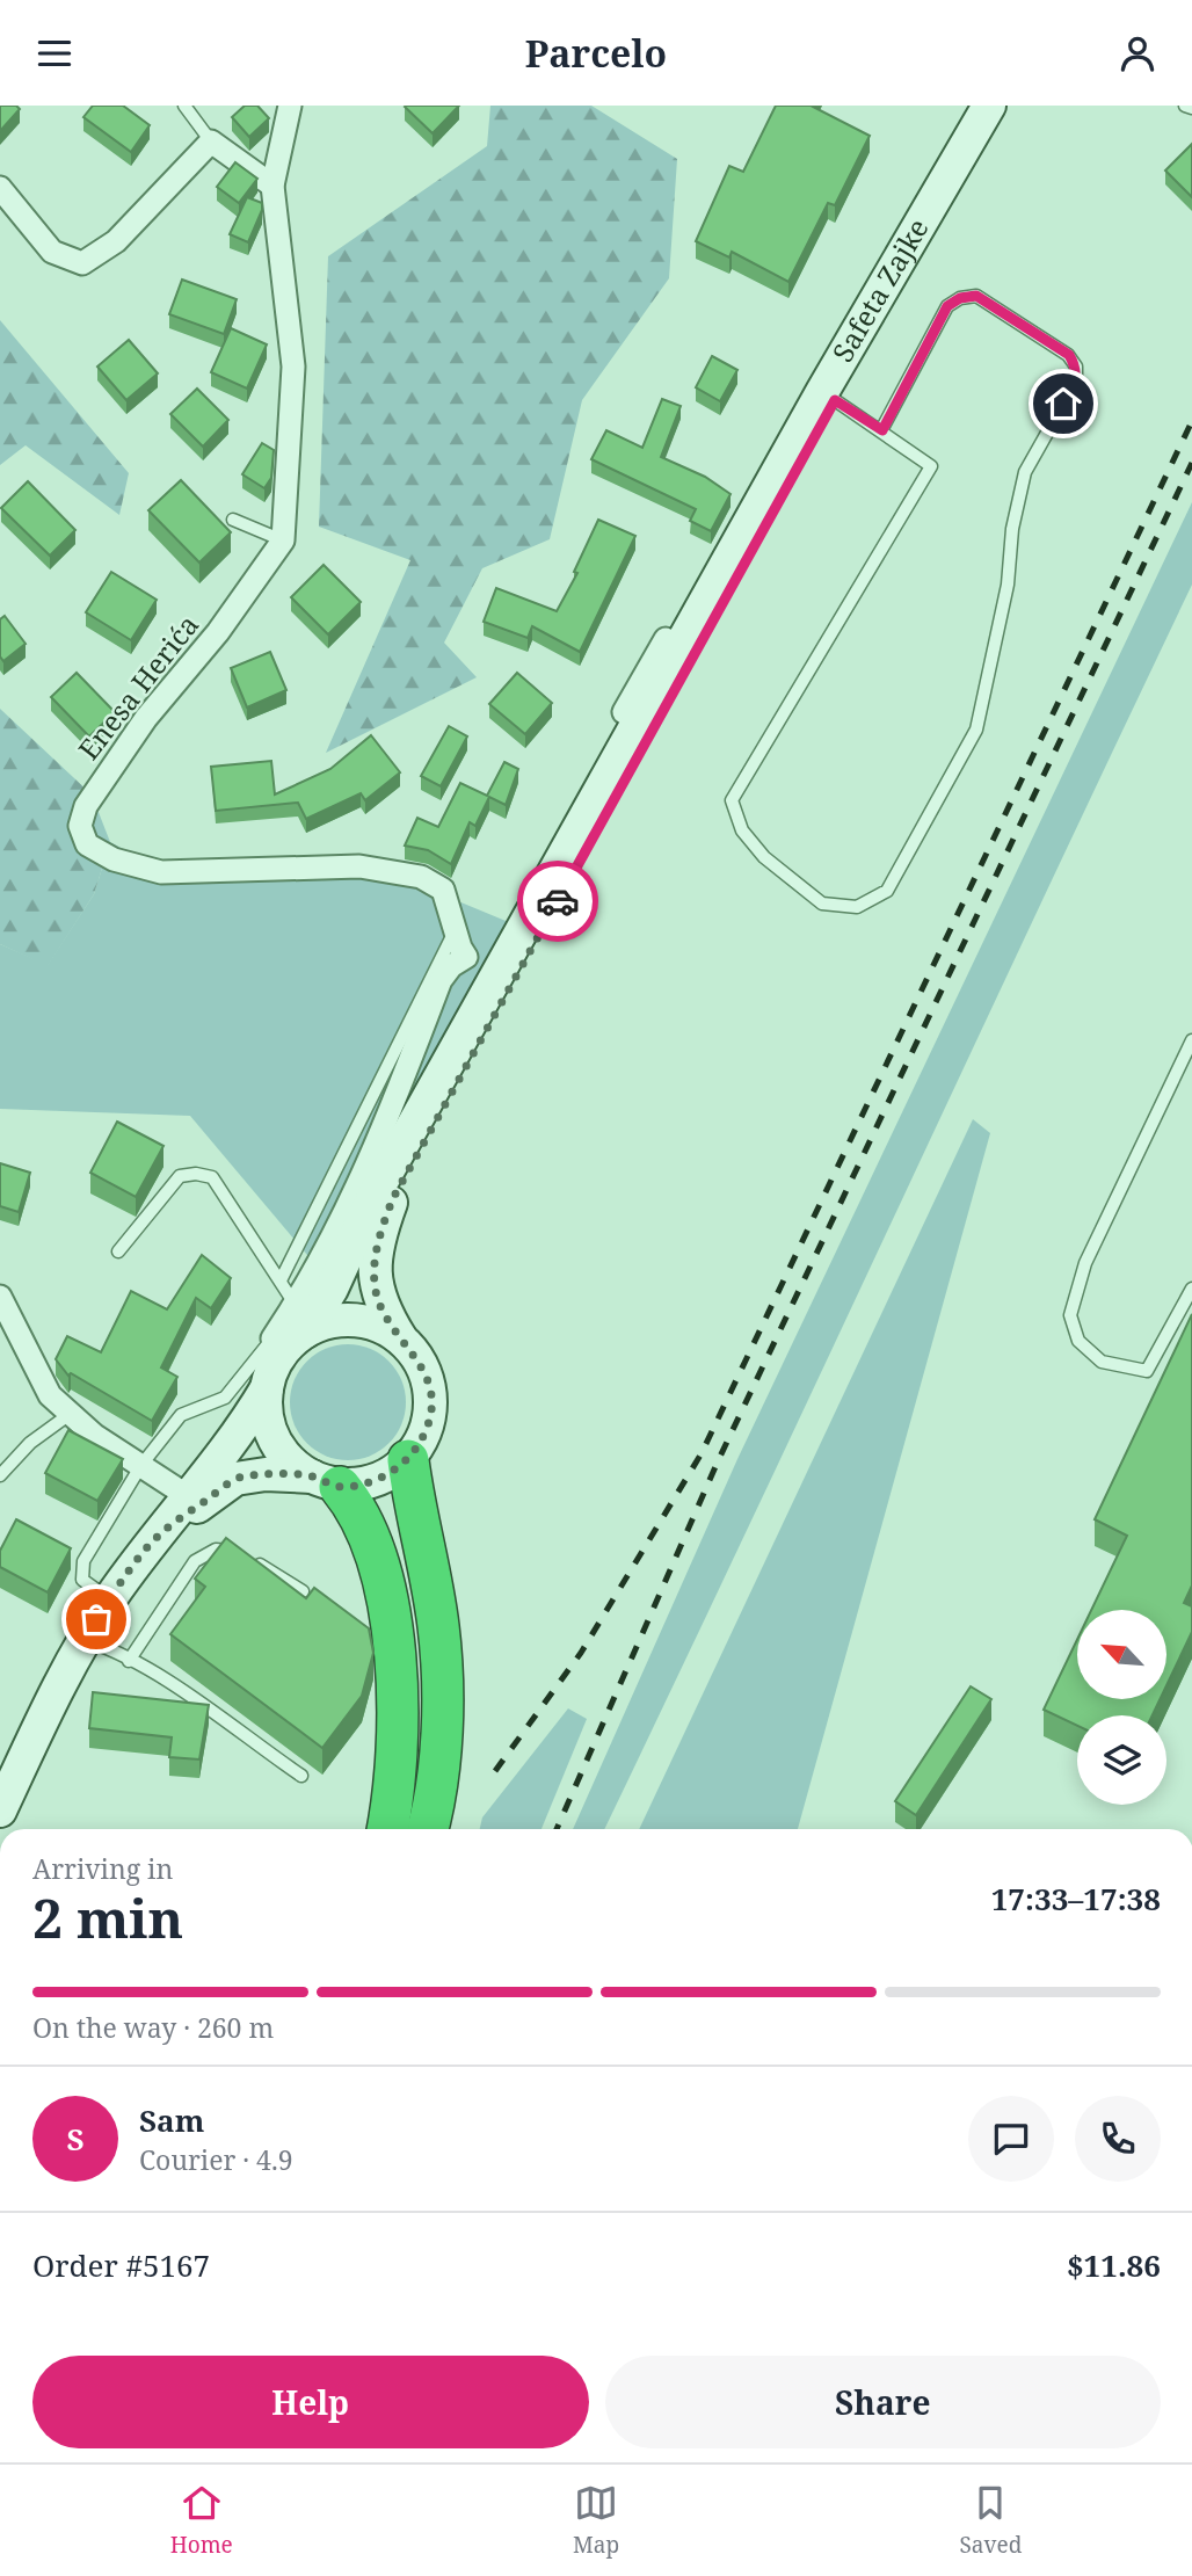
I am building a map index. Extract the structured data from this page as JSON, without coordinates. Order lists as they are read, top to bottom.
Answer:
{
  "streets": {
    "main road": ["Safeta Zajke"],
    "street": ["Enesa Herića"]
  },
  "north": "top left",
  "page": {
    "header": "Parcelo",
    "heading": ["2 min", "Arriving in", "17:33–17:38"],
    "panel": [
      "Sam",
      "Courier · 4.9",
      "Order #5167",
      "$11.86"
    ],
    "bar": "On the way · 260 m",
    "round": "S",
    "buttons": ["Help", "Share"],
    "tabs": ["Home", "Map", "Saved"]
  }
}
